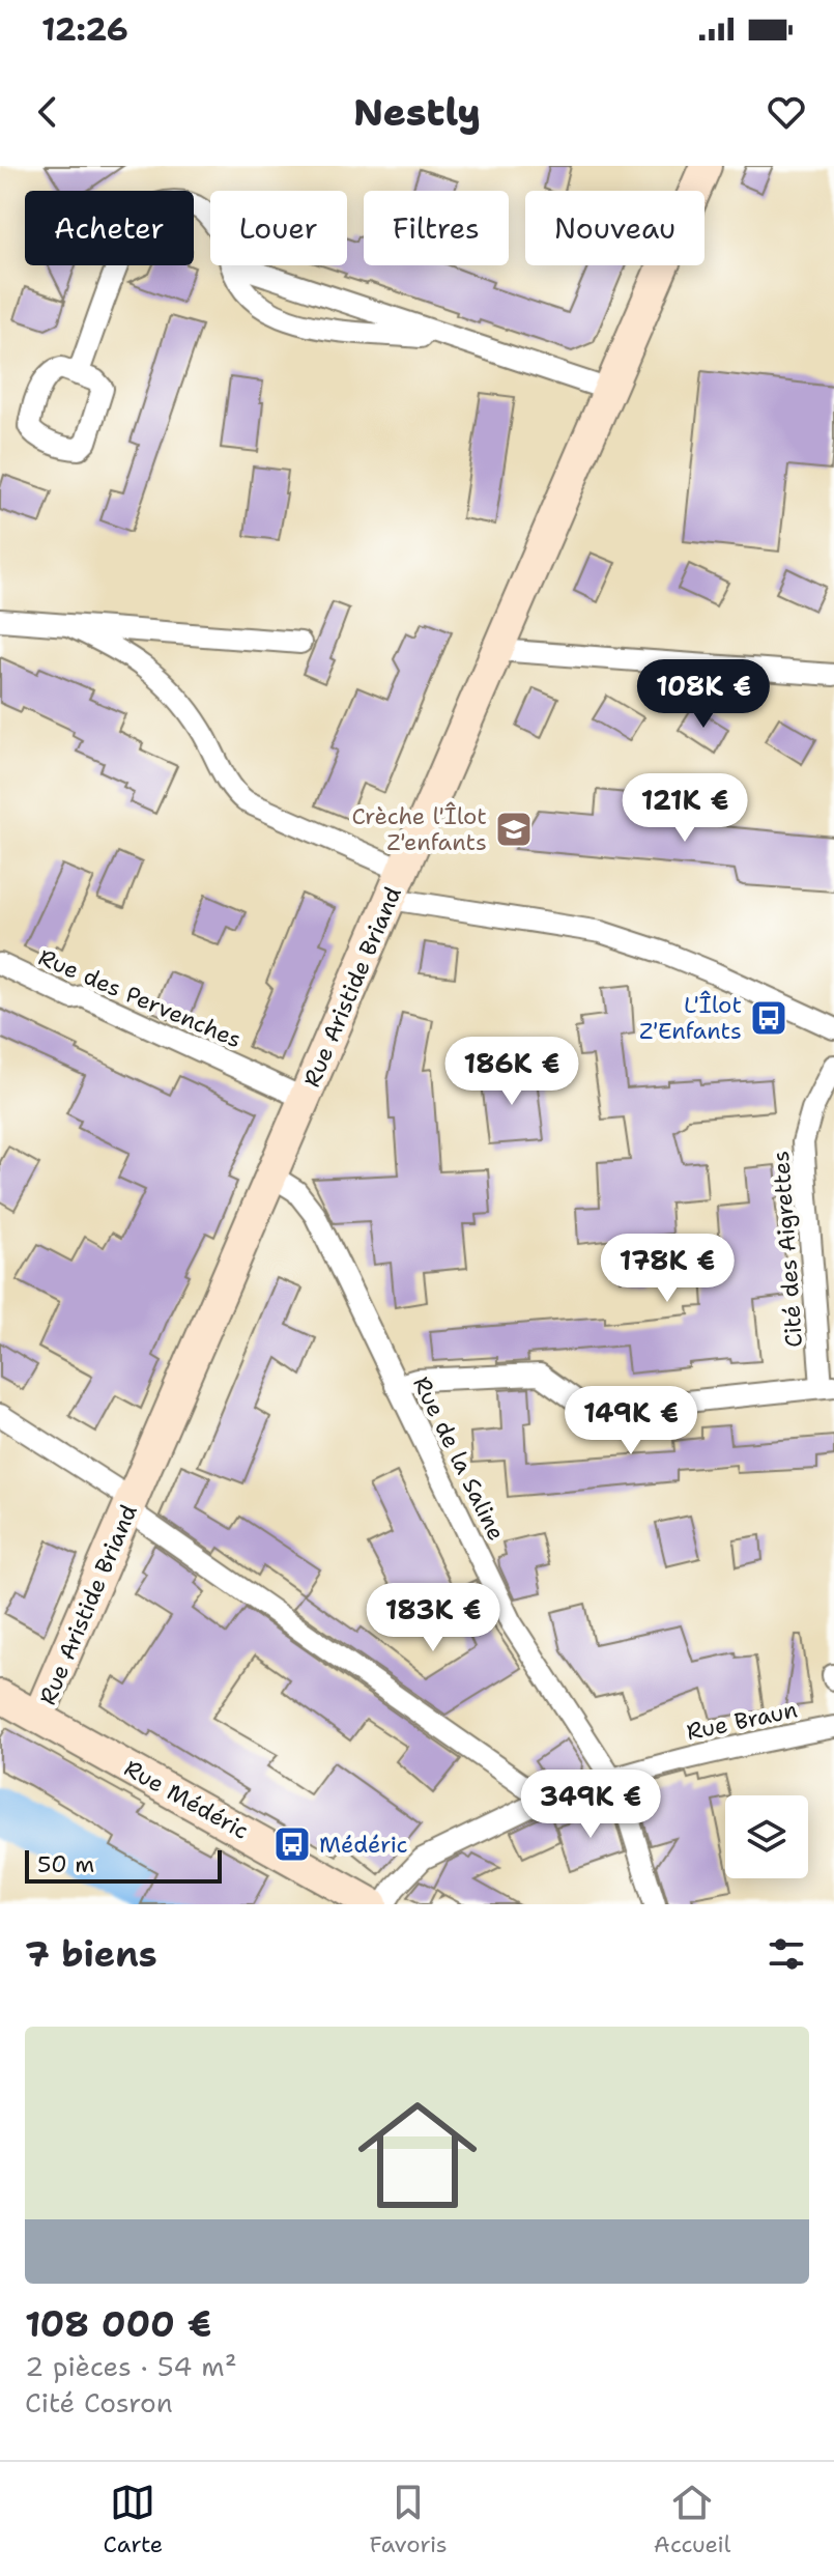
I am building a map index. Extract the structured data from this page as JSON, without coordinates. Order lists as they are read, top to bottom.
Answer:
{
  "streets": {
    "main road": ["Rue Aristide Briand", "Rue Médéric"],
    "street": [
      "Rue des Pervenches",
      "Cité des Aigrettes",
      "Rue de la Saline",
      "Rue Braun"
    ]
  },
  "crossings": [
    ["Rue Aristide Briand", "Rue des Pervenches"],
    ["Rue Aristide Briand", "Rue de la Saline"],
    ["Rue Aristide Briand", "Rue Médéric"],
    ["Cité des Aigrettes", "Rue de la Saline"],
    ["Rue de la Saline", "Rue Braun"],
    ["Rue Braun", "Rue Médéric"]
  ],
  "places": {
    "school or university": ["Crèche l'Îlot Z'enfants"],
    "bus stop": ["L'Îlot Z'Enfants", "Médéric"]
  },
  "scale_bar": "50 m",
  "page": {
    "status": "12:26",
    "header": "Nestly",
    "chip": [
      "Acheter",
      "Louer",
      "Filtres",
      "Nouveau"
    ],
    "price": [
      "108K €",
      "121K €",
      "186K €",
      "178K €",
      "149K €",
      "183K €",
      "349K €"
    ],
    "scale": "50 m",
    "heading": "7 biens",
    "list": [
      {
        "name": "108 000 €",
        "note": "2 pièces · 54 m² · Cité Cosron"
      }
    ],
    "tabs": ["Carte", "Favoris", "Accueil"]
  }
}
